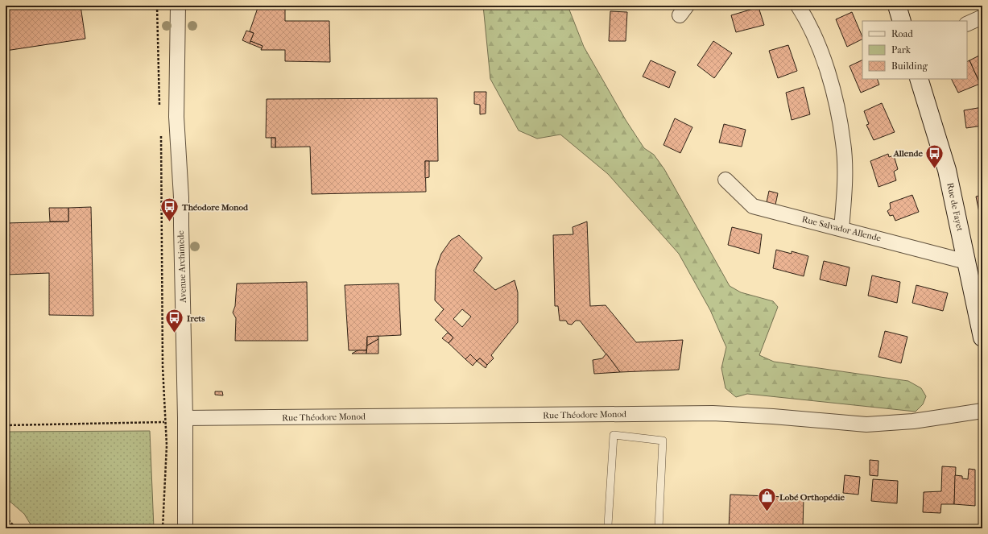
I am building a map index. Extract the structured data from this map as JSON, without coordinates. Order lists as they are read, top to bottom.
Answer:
{
  "streets": {
    "main road": ["Rue de Fayet"],
    "street": ["Rue Salvador Allende", "Avenue Archimède", "Rue Théodore Monod"]
  },
  "crossings": [
    ["Rue de Fayet", "Rue Salvador Allende"],
    ["Avenue Archimède", "Rue Théodore Monod"]
  ],
  "places": {
    "bus stop": ["Allende", "Théodore Monod", "Irets"],
    "shop": ["Lobé Orthopédie"]
  },
  "legend": ["Road", "Park", "Building"]
}
